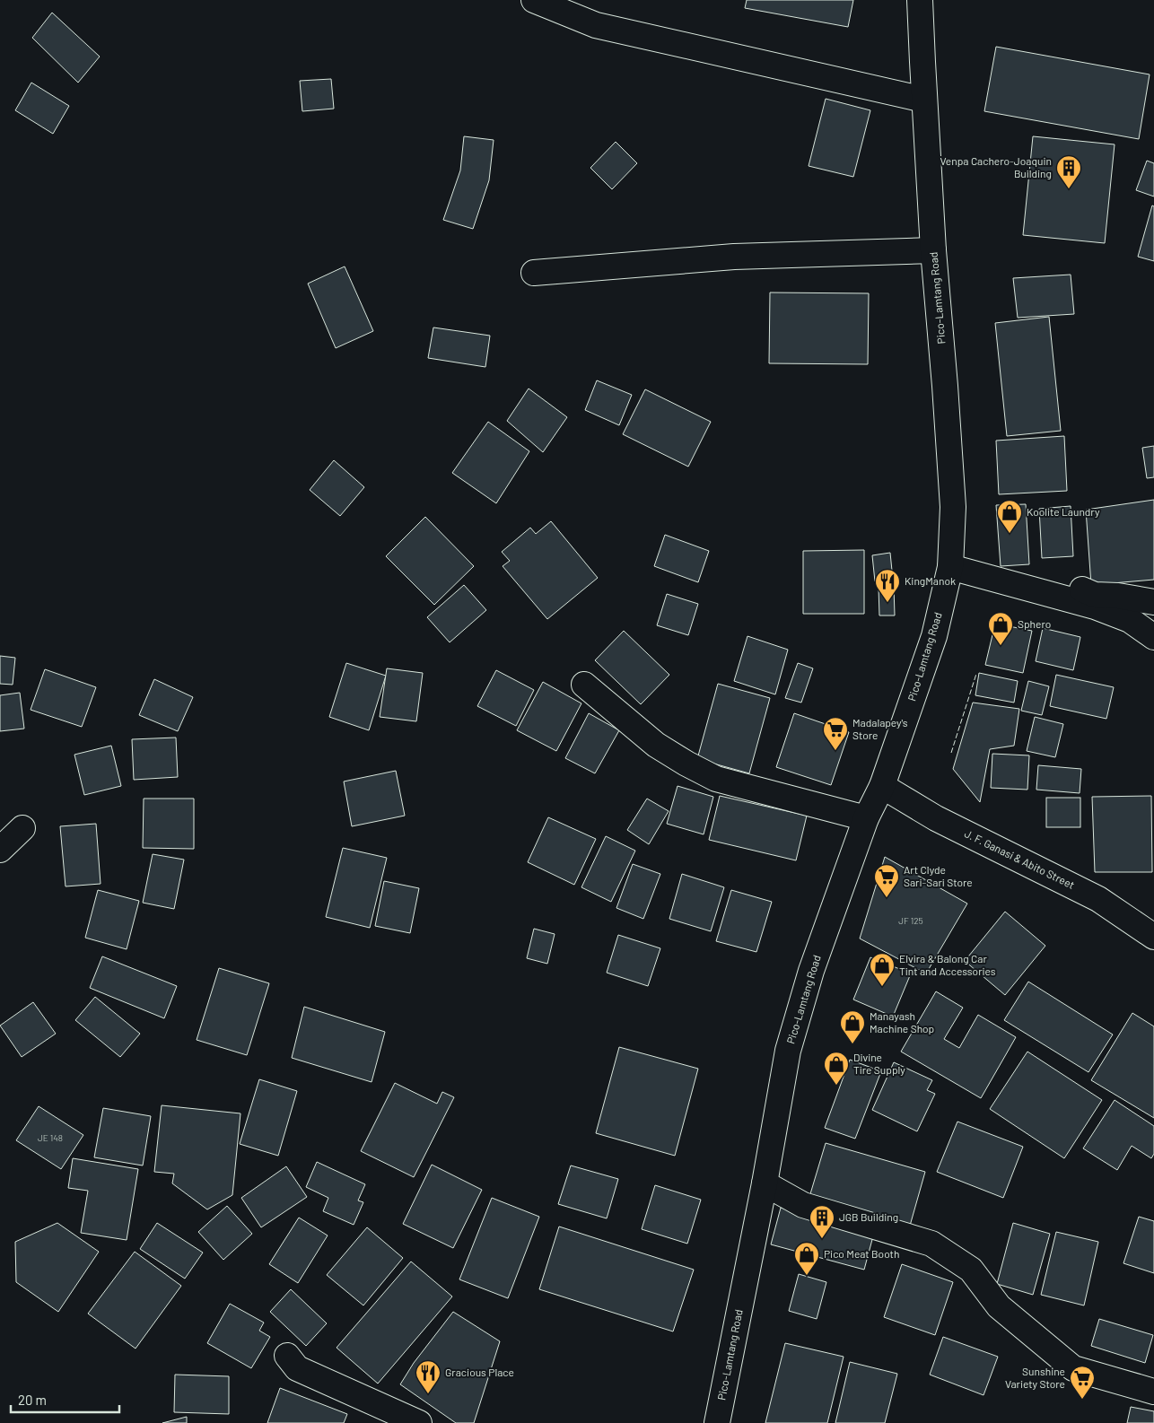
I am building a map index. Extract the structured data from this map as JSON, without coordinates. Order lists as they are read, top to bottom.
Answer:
{
  "streets": {
    "street": ["Pico-Lamtang Road", "J. F. Ganasi & Abito Street"]
  },
  "crossings": [
    ["Pico-Lamtang Road", "J. F. Ganasi & Abito Street"]
  ],
  "places": {
    "building": ["Venpa Cachero-Joaquin Building", "JGB Building"],
    "shop": [
      "Koolite Laundry",
      "Sphero",
      "Elvira & Balong Car Tint and Accessories",
      "Manayash Machine Shop",
      "Divine Tire Supply",
      "Pico Meat Booth"
    ],
    "restaurant": ["KingManok", "Gracious Place"],
    "supermarket": ["Madalapey's Store", "Art Clyde Sari-Sari Store", "Sunshine Variety Store"]
  },
  "house_numbers": ["JF 125", "JE 148"],
  "scale_bar": "20 m"
}
